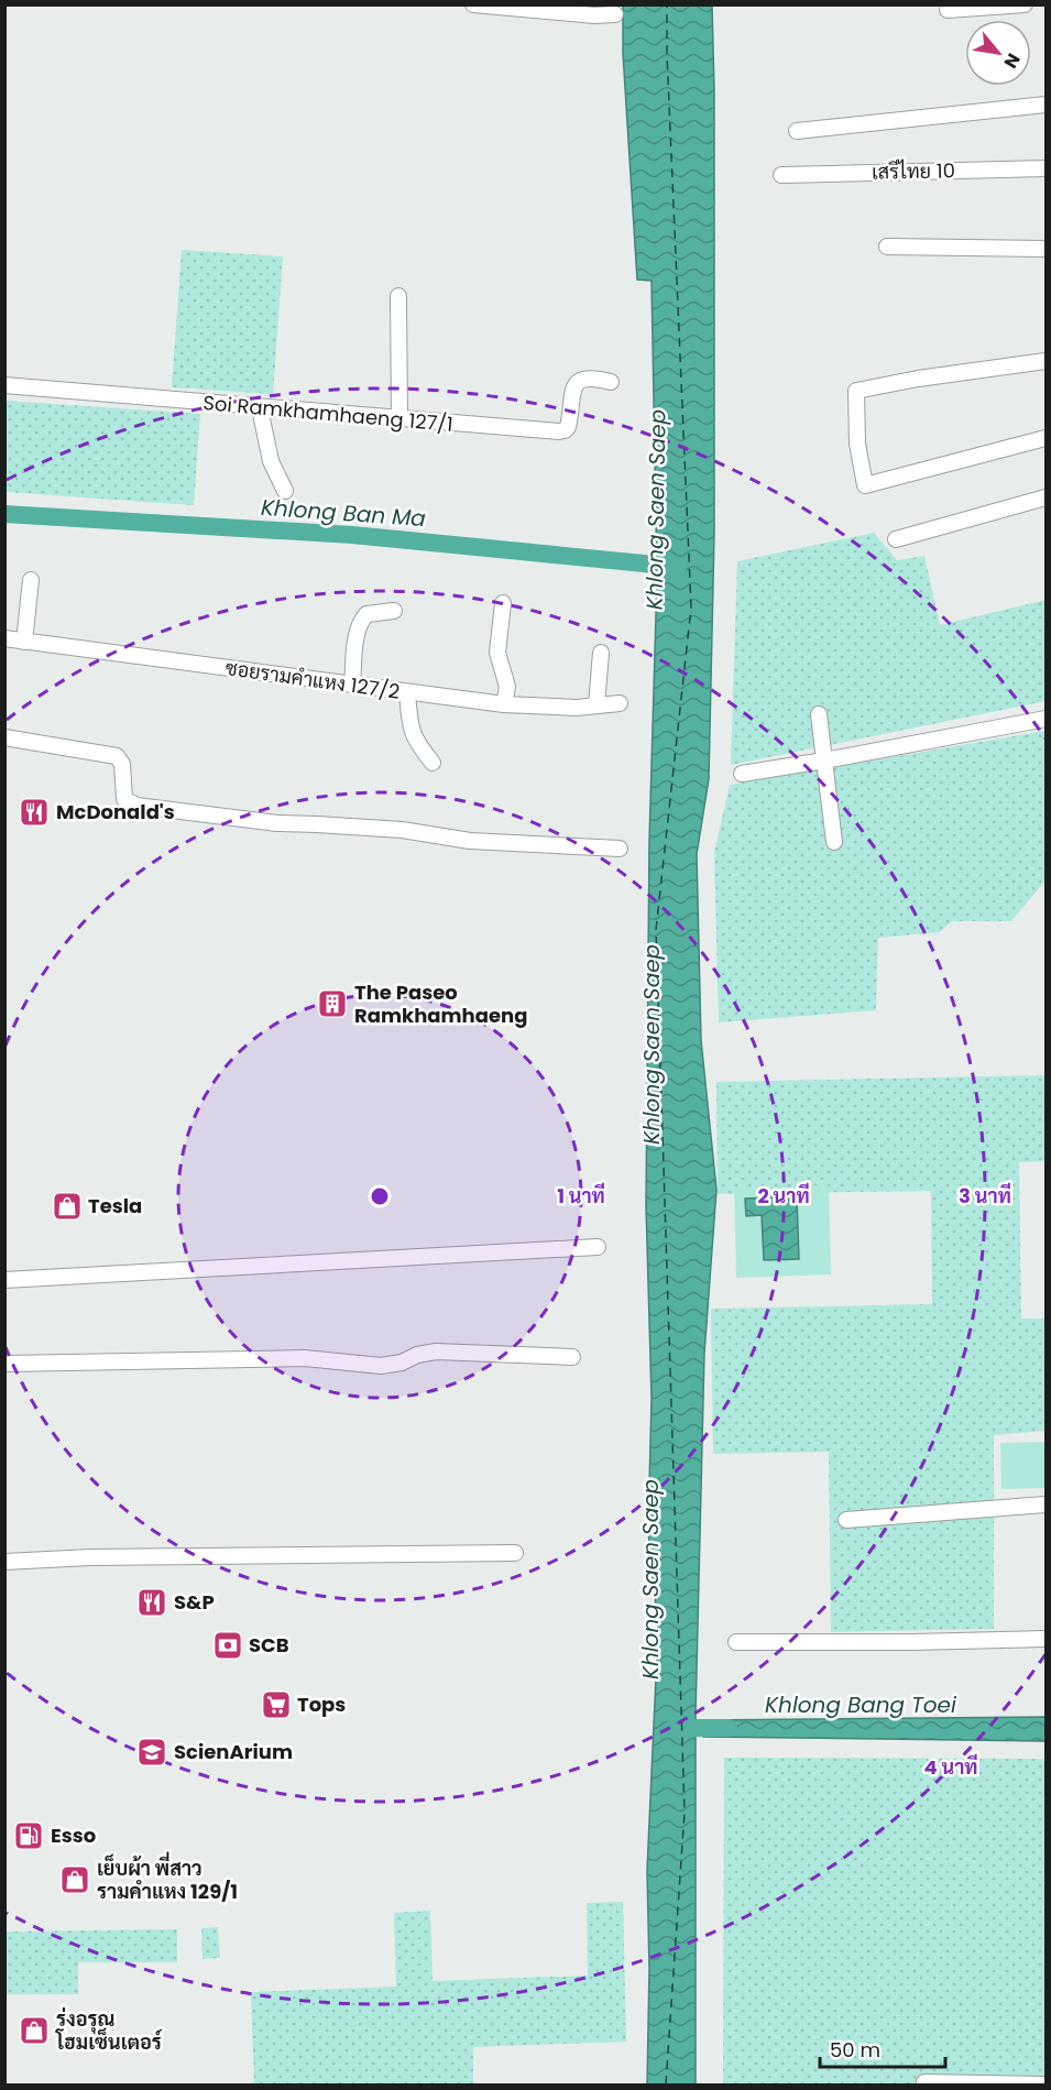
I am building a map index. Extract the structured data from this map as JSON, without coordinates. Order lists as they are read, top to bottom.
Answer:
{
  "streets": {
    "street": ["เสรีไทย 10", "Soi Ramkhamhaeng 127/1", "ซอยรามคำแหง 127/2"]
  },
  "water": ["Khlong Saen Saep", "Khlong Ban Ma", "Khlong Bang Toei"],
  "places": {
    "restaurant": ["McDonald's", "S&P"],
    "building": ["The Paseo Ramkhamhaeng"],
    "shop": ["Tesla", "เย็บผ้า พี่สาว รามคำแหง 129/1", "รุ่งอรุณ โฮมเซ็นเตอร์"],
    "bank": ["SCB"],
    "supermarket": ["Tops"],
    "school or university": ["ScienArium"],
    "fuel station": ["Esso"]
  },
  "scale_bar": "50 m",
  "north": "bottom right",
  "rings": [
    "1 นาที",
    "2 นาที",
    "3 นาที",
    "4 นาที"
  ]
}
